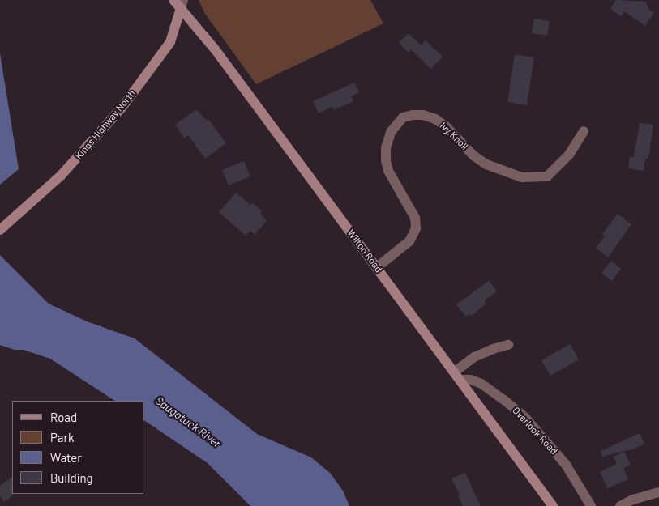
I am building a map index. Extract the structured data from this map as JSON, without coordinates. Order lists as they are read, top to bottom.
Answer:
{
  "streets": {
    "main road": ["Kings Highway North", "Wilton Road"],
    "street": ["Ivy Knoll", "Overlook Road"]
  },
  "crossings": [
    ["Kings Highway North", "Wilton Road"],
    ["Ivy Knoll", "Wilton Road"],
    ["Wilton Road", "Overlook Road"]
  ],
  "water": ["Saugatuck River"],
  "legend": [
    "Road",
    "Park",
    "Water",
    "Building"
  ]
}
